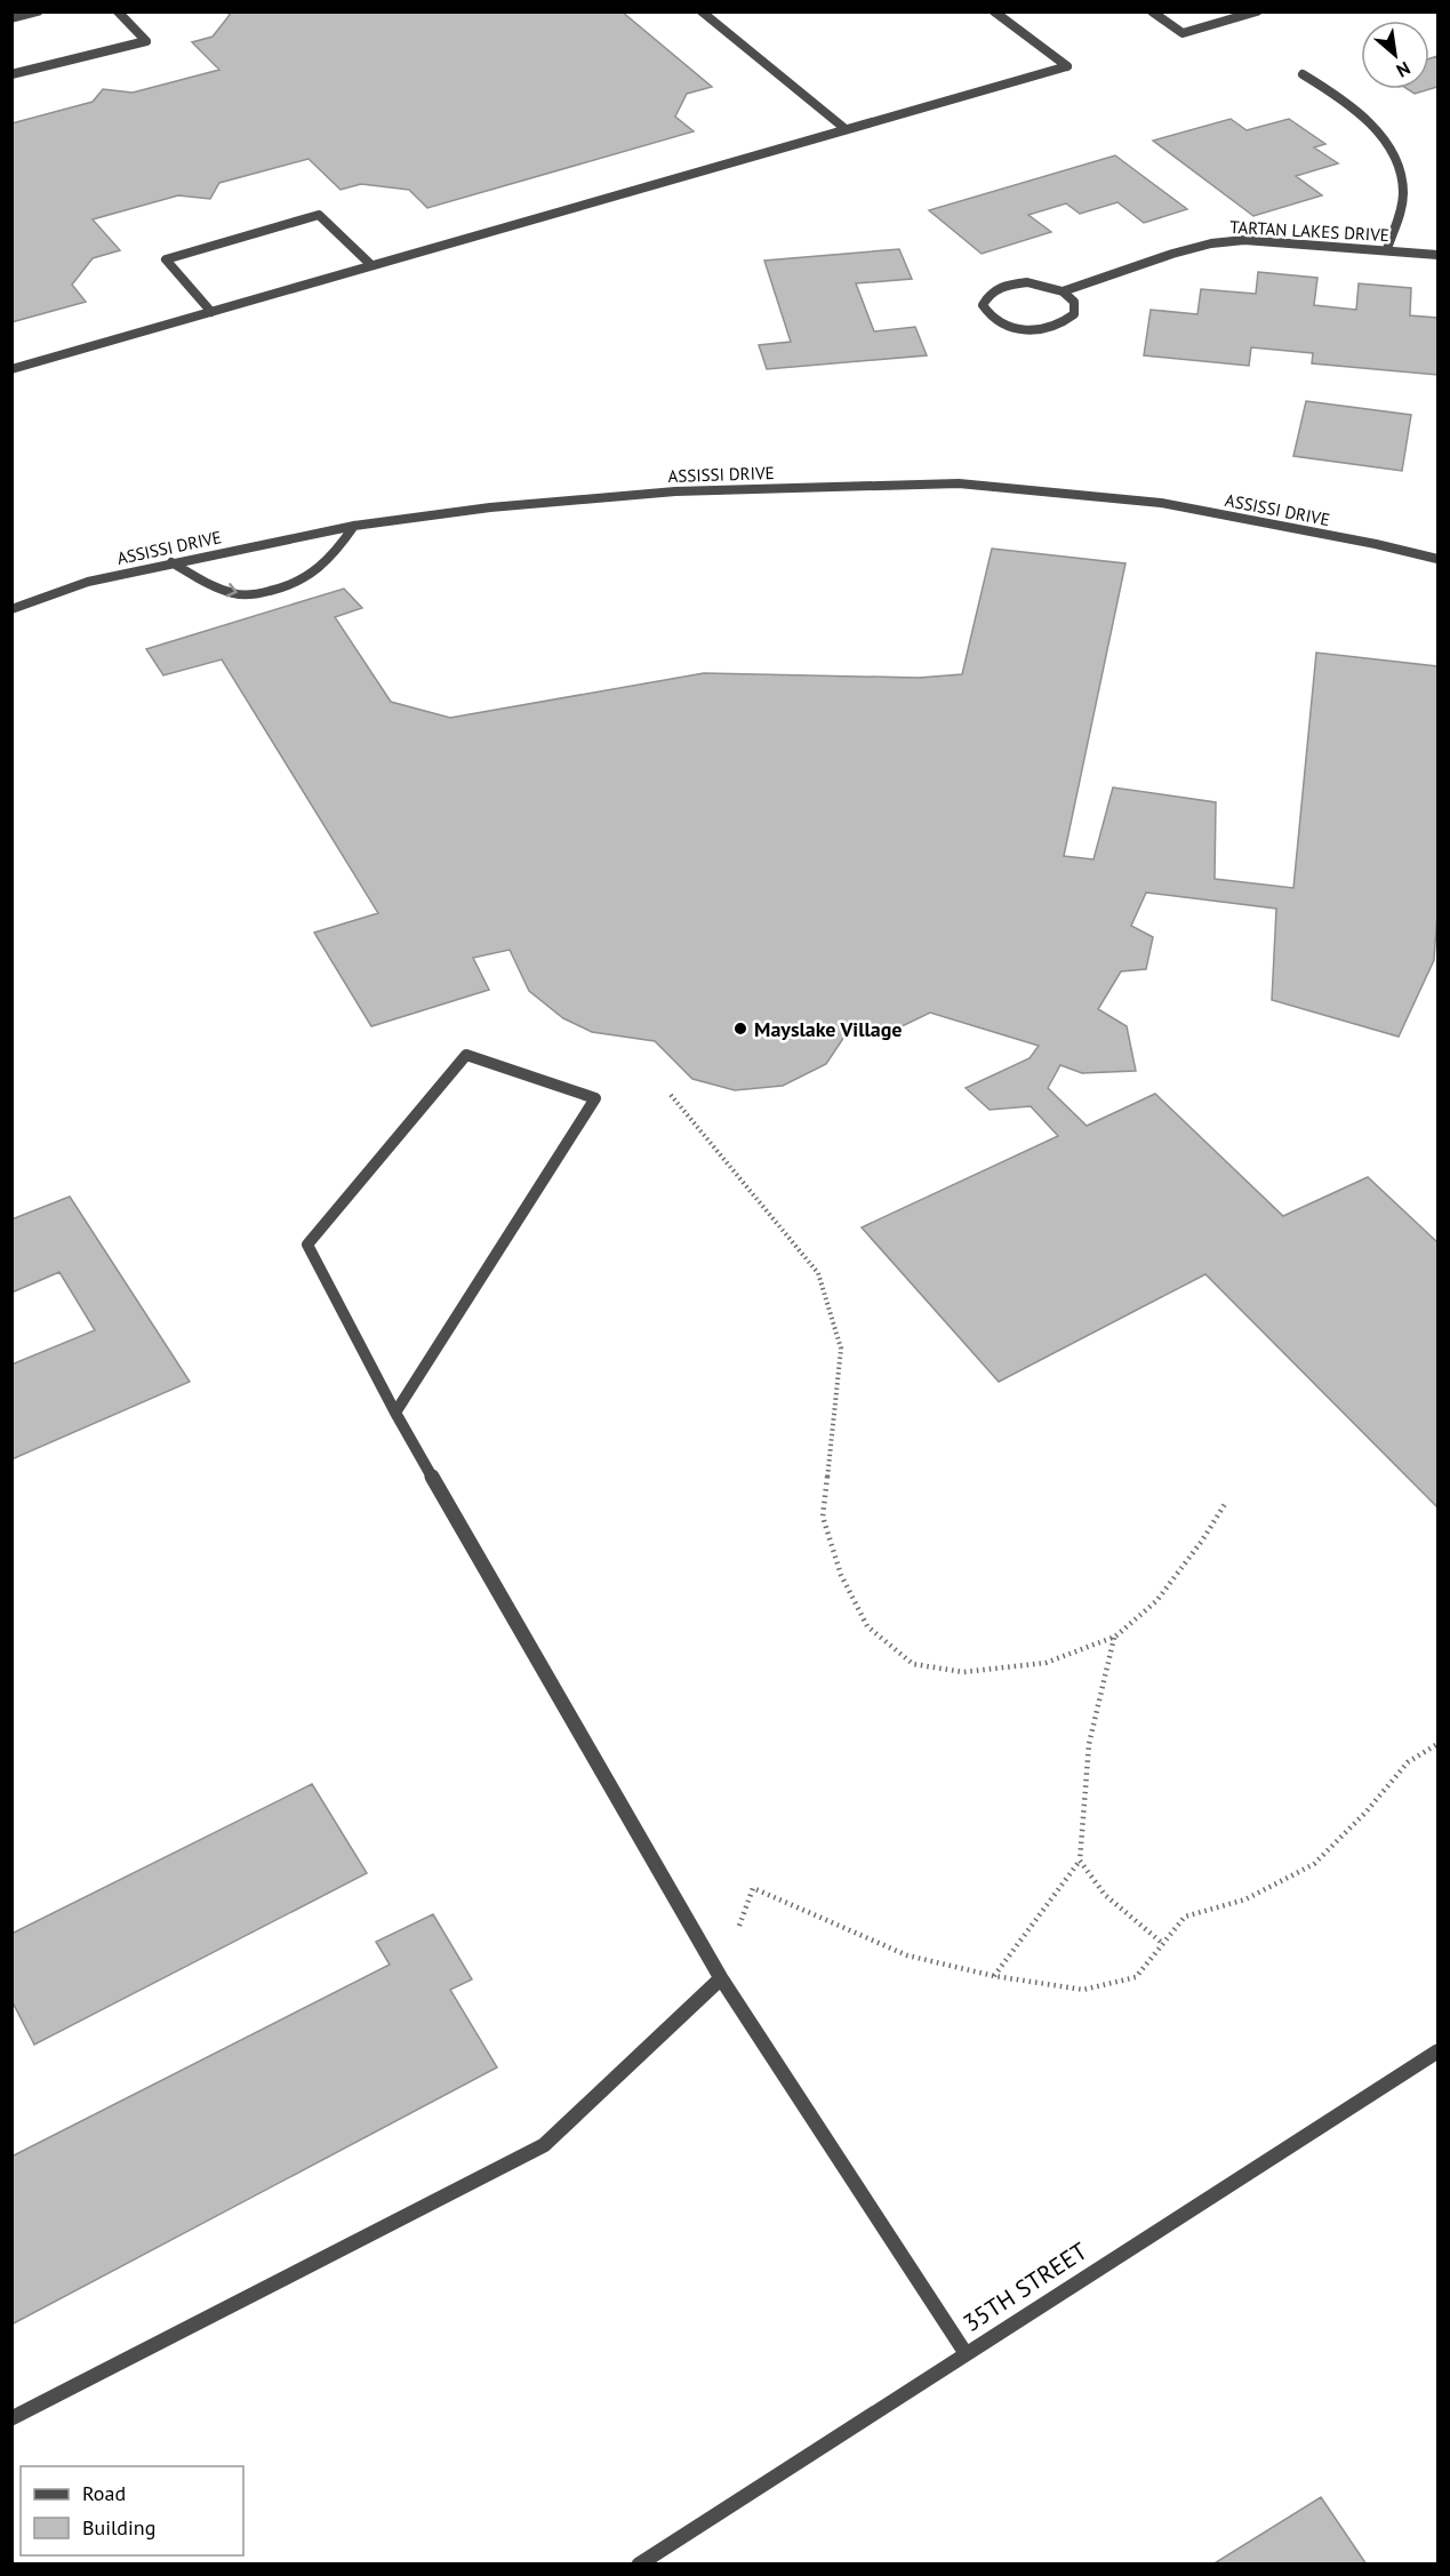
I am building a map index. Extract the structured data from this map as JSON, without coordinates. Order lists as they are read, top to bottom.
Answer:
{
  "streets": {
    "street": ["TARTAN LAKES DRIVE", "ASSISSI DRIVE", "35TH STREET"]
  },
  "places": ["Mayslake Village"],
  "legend": ["Road", "Building"],
  "north": "bottom right"
}
